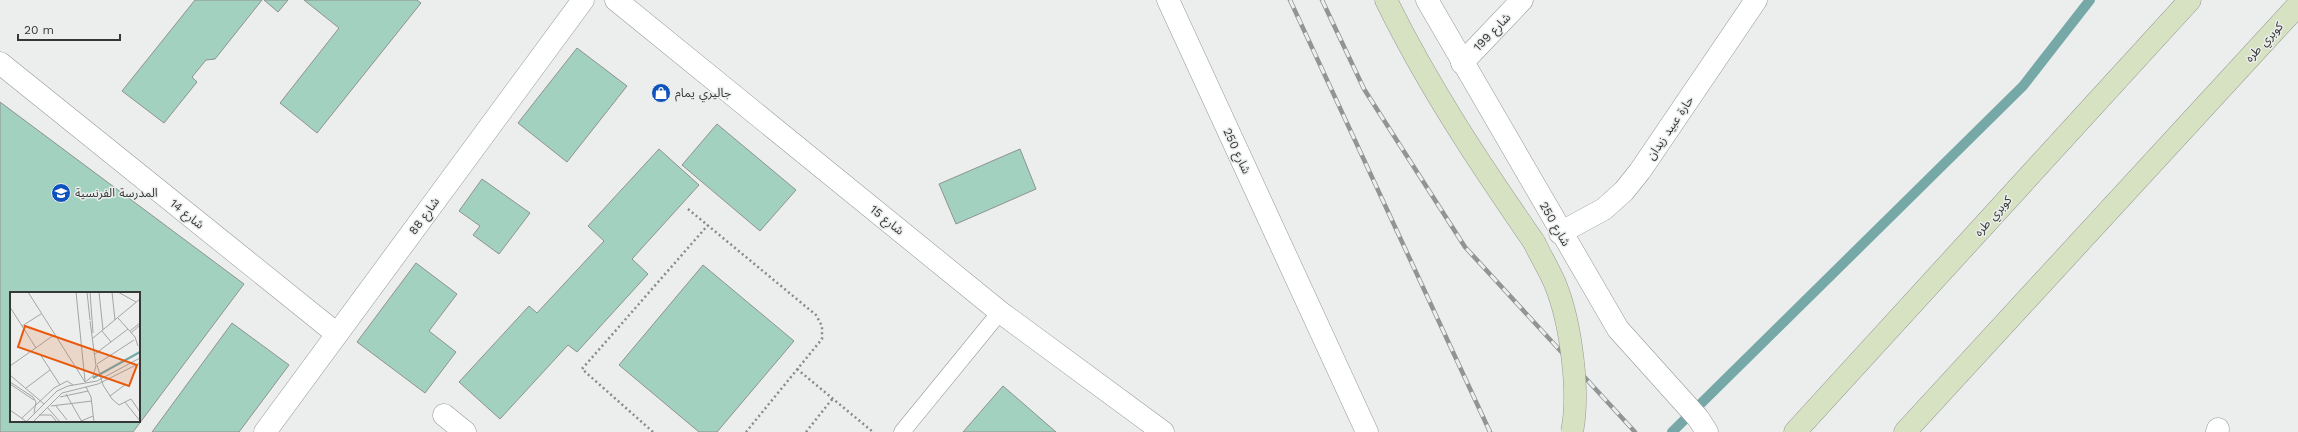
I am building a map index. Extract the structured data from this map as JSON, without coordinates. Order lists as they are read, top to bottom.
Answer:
{
  "streets": {
    "main road": ["كوبري طره"],
    "street": [
      "شارع 199",
      "حارة عبيد زيدان",
      "شارع 250",
      "شارع 14",
      "شارع 88",
      "شارع 15"
    ]
  },
  "crossings": [
    ["شارع 199", "شارع 250"],
    ["حارة عبيد زيدان", "شارع 250"],
    ["شارع 14", "شارع 88"]
  ],
  "places": {
    "shop": ["جاليري يمام"],
    "school or university": ["المدرسة الفرنسية"]
  },
  "scale_bar": "20 m"
}
